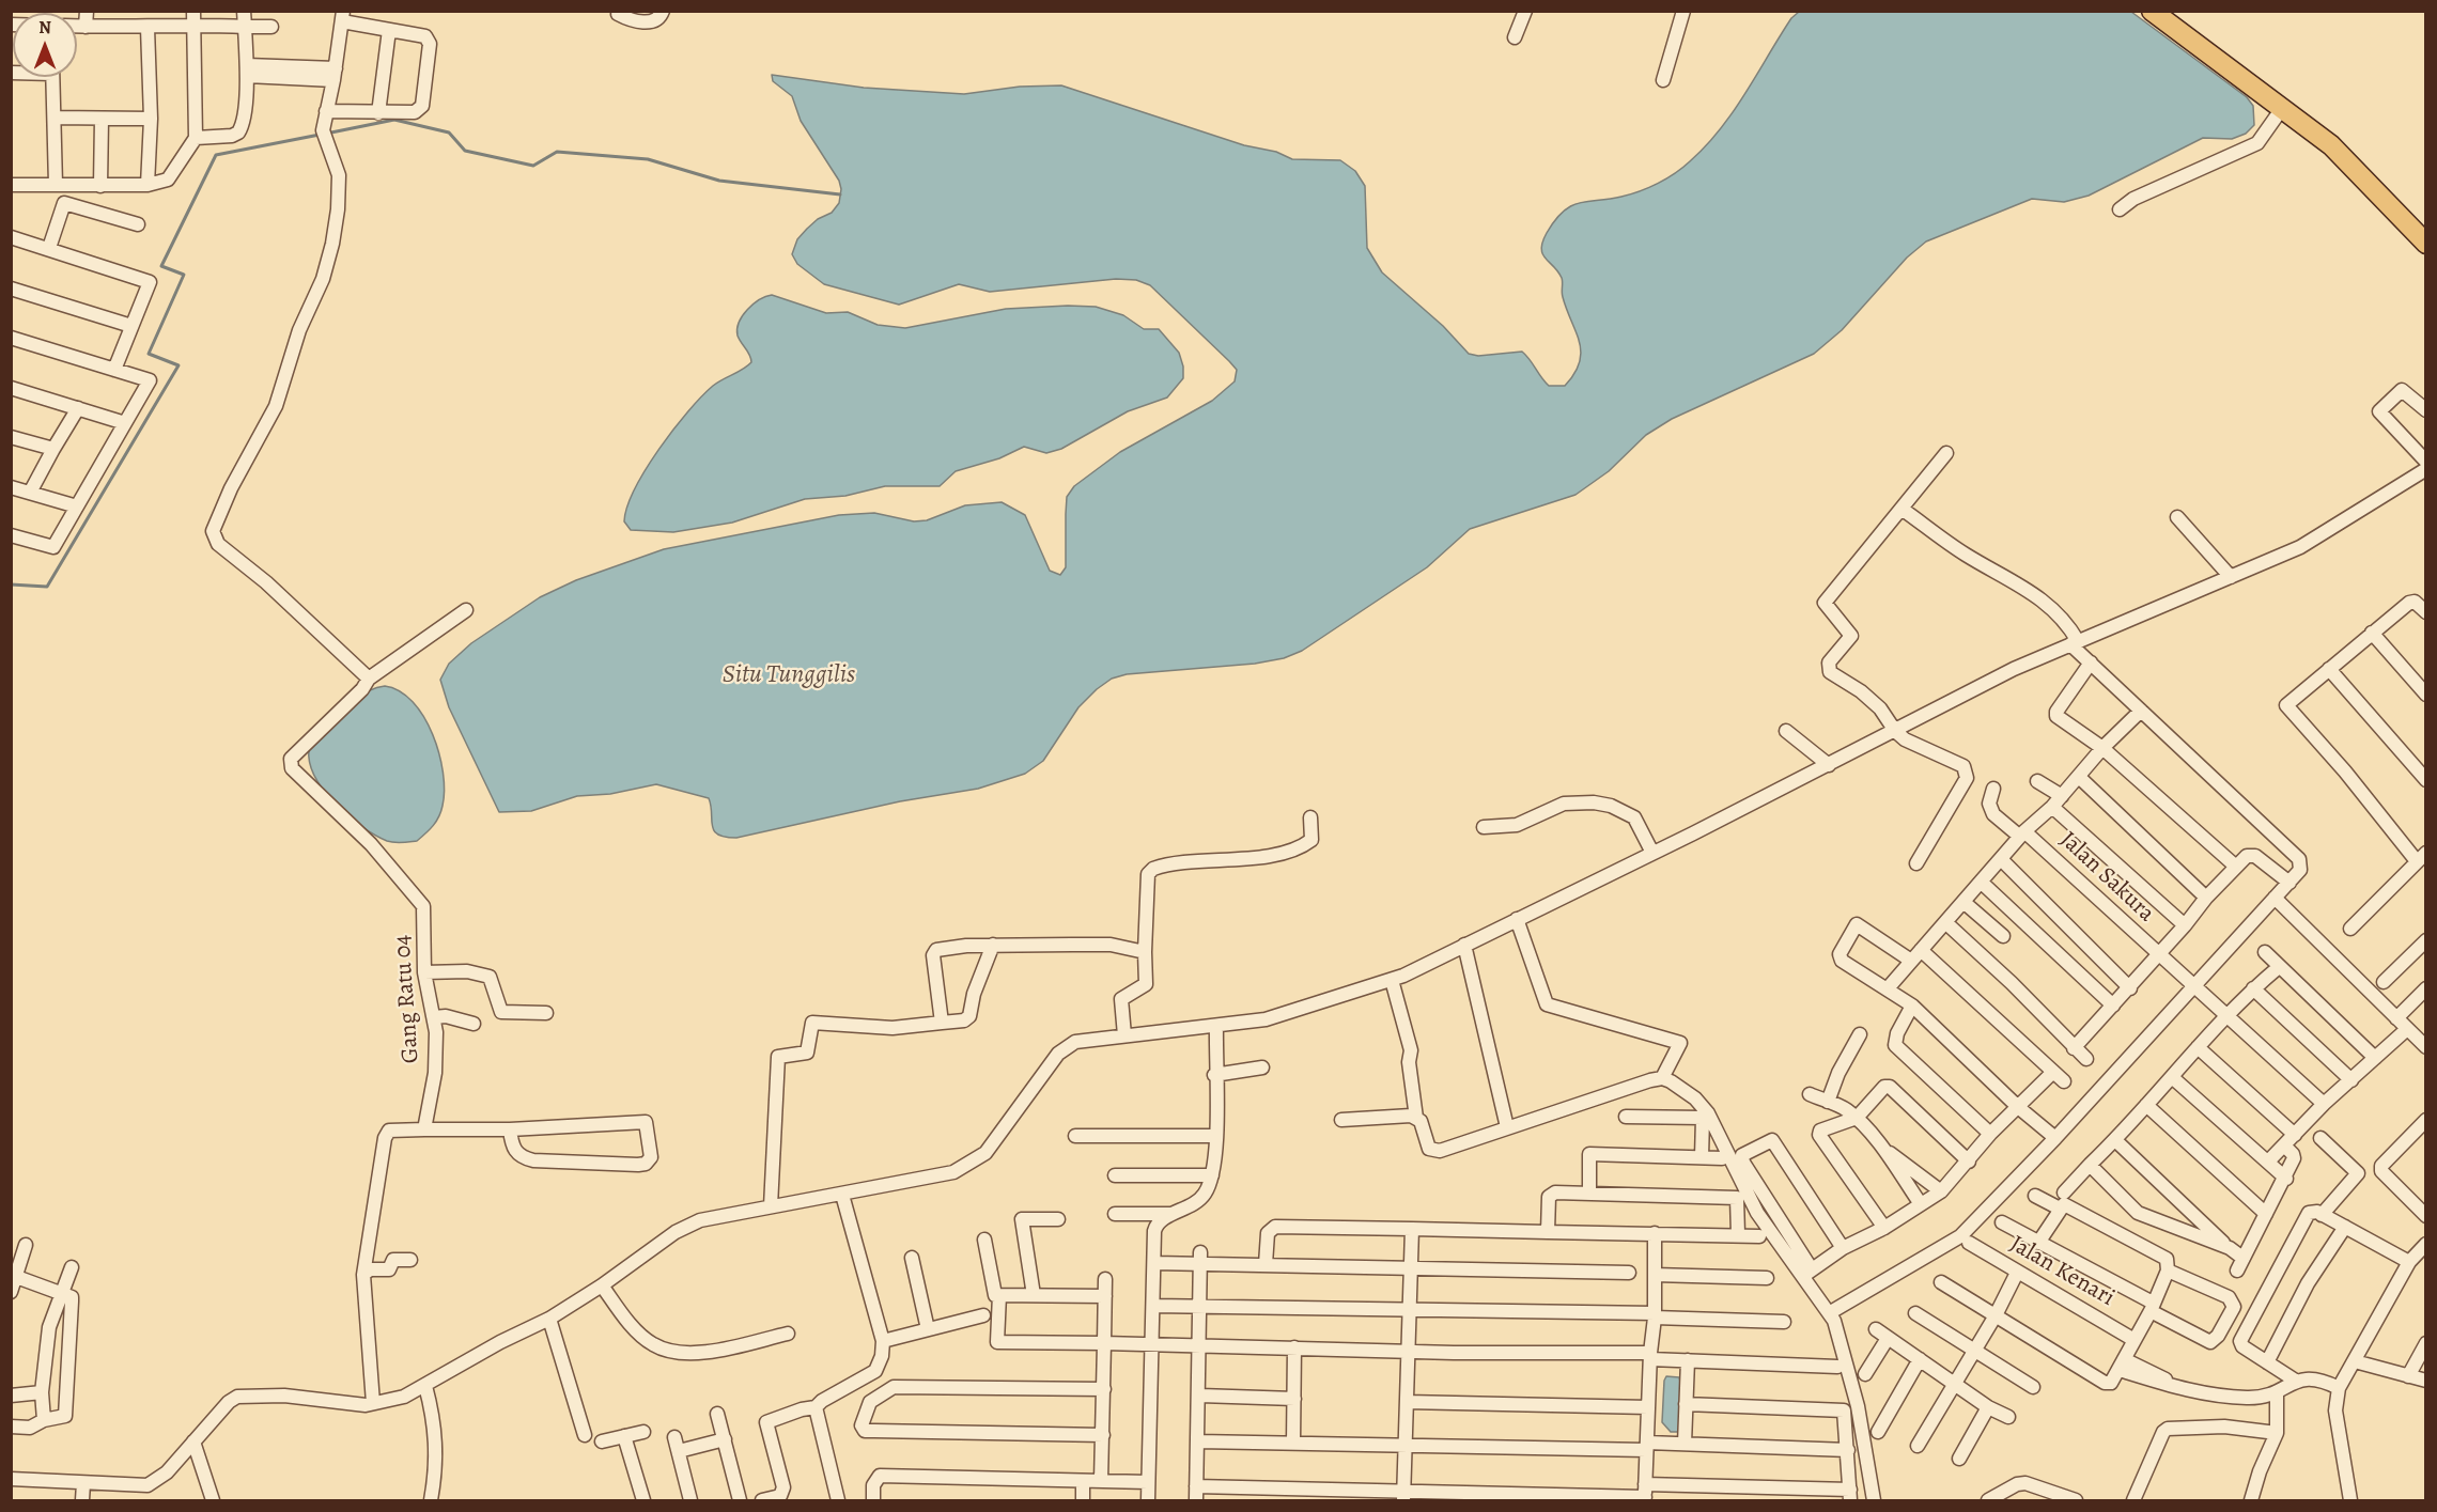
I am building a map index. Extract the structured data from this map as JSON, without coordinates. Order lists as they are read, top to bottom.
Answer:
{
  "streets": {
    "street": ["Jalan Sakura", "Gang Ratu 04", "Jalan Kenari"]
  },
  "water": ["Situ Tunggilis"],
  "north": "top"
}
